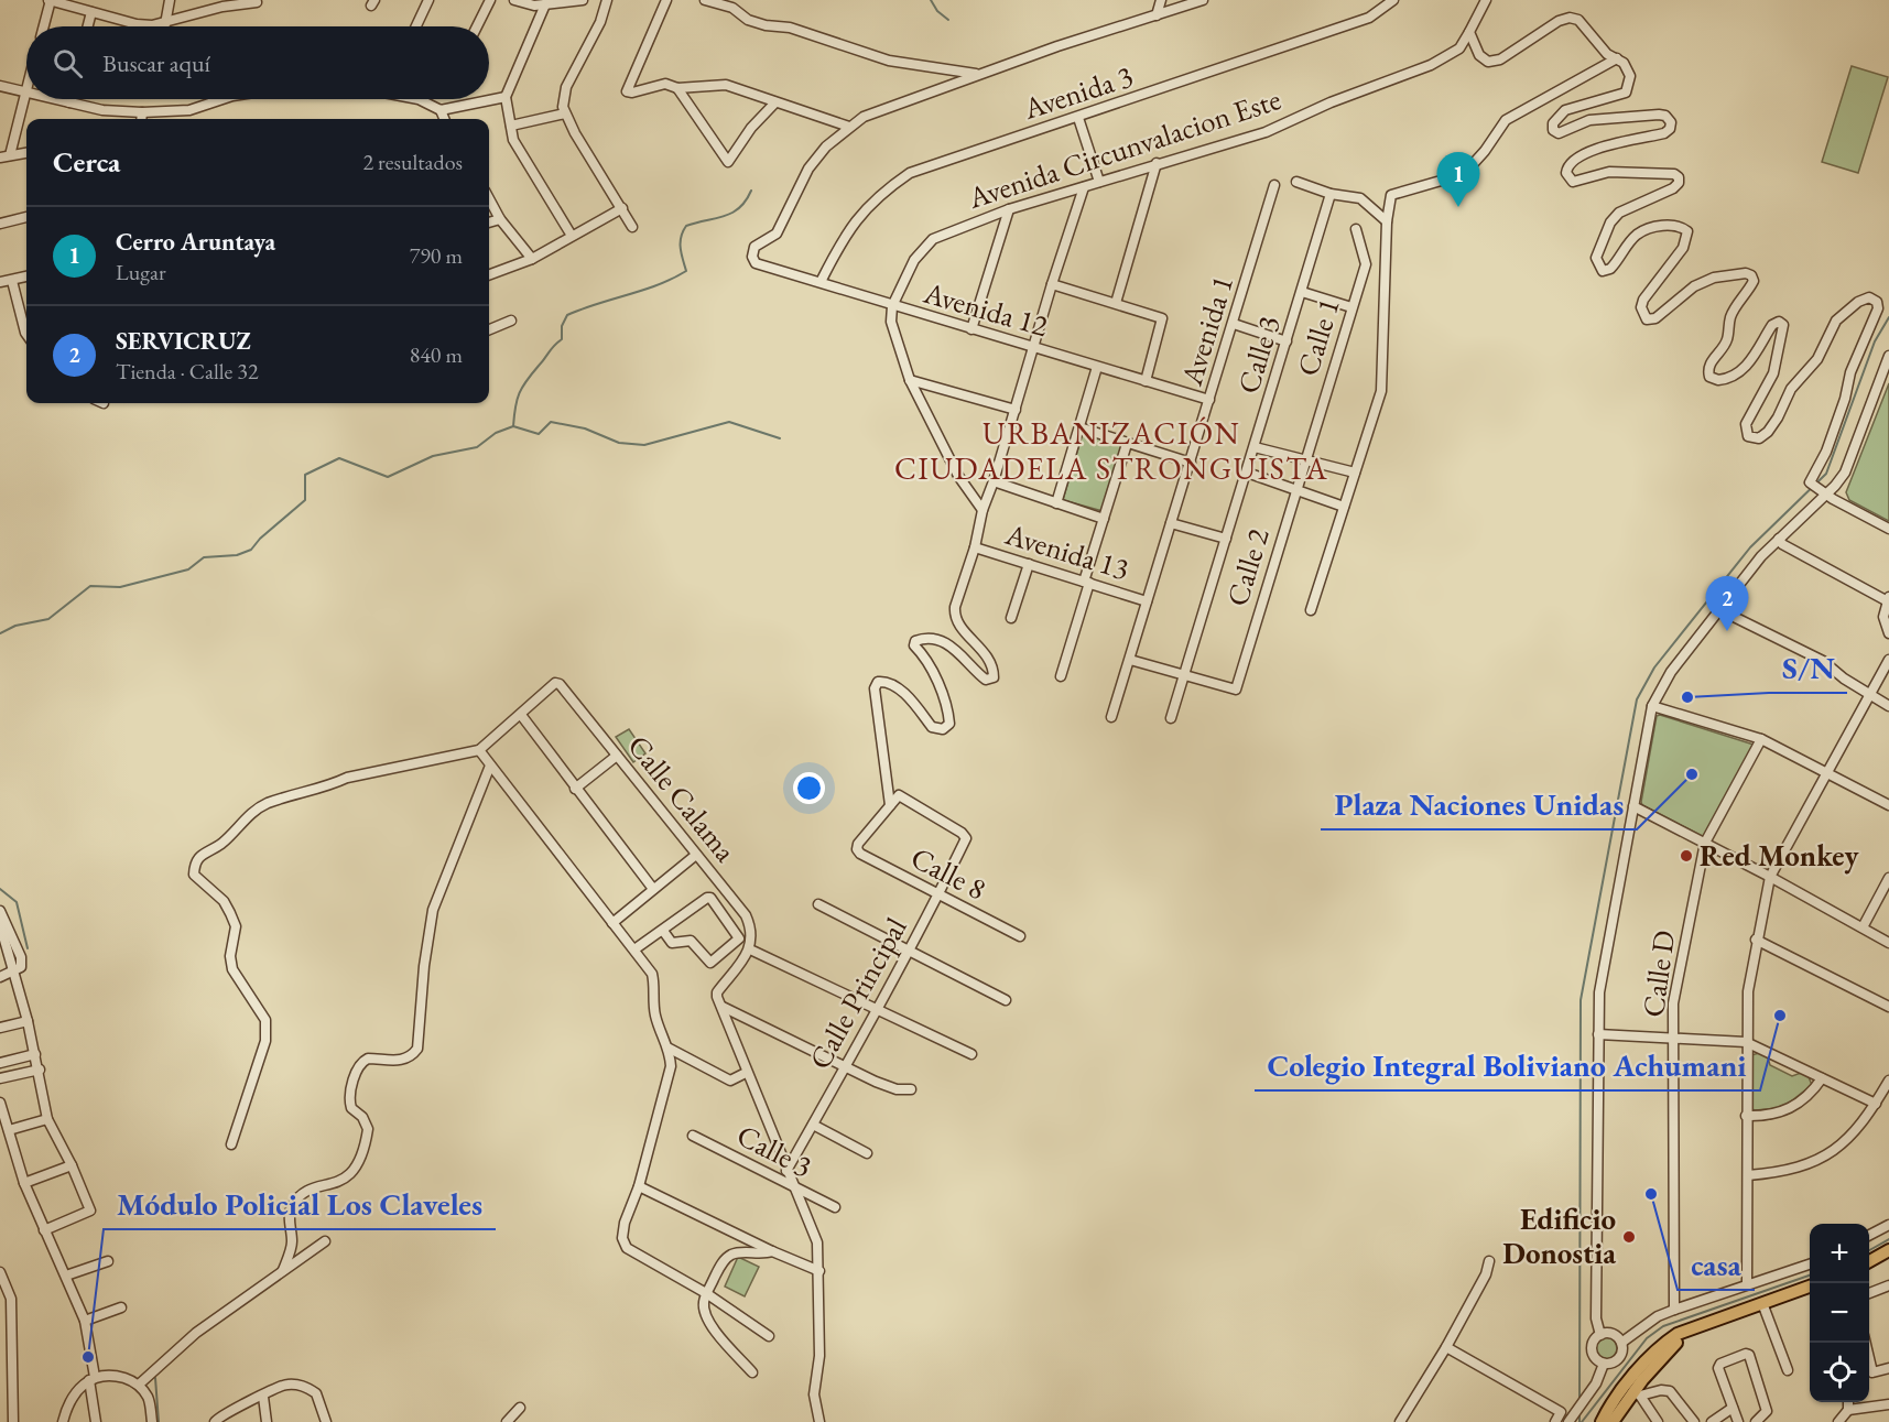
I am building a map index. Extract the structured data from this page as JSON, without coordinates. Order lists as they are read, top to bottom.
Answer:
{
  "streets": {
    "street": [
      "Avenida 3",
      "Avenida Circunvalacion Este",
      "Avenida 12",
      "Avenida 1",
      "Calle 1",
      "Calle 3",
      "Avenida 13",
      "Calle 2",
      "Calle Calama",
      "Calle 8",
      "Calle D",
      "Calle Principal"
    ]
  },
  "crossings": [
    ["Avenida 3", "Avenida 12"],
    ["Avenida Circunvalacion Este", "Avenida 12"],
    ["Avenida 12", "Avenida 1"],
    ["Avenida 1", "Avenida 13"],
    ["Calle 1", "Calle 2"],
    ["Calle 3", "Calle 2"],
    ["Calle 8", "Calle Principal"]
  ],
  "districts": ["URBANIZACIÓN CIUDADELA STRONGUISTA"],
  "places": [
    "S/N",
    "Plaza Naciones Unidas",
    "Red Monkey",
    "Colegio Integral Boliviano Achumani",
    "casa",
    "Edificio Donostia",
    "Módulo Policial Los Claveles"
  ],
  "page": {
    "search": "Buscar aquí",
    "heading": ["Cerca", "2 resultados"],
    "pins": ["1", "2"],
    "list": [
      {
        "mark": "1",
        "name": "Cerro Aruntaya",
        "note": "Lugar",
        "value": "790 m"
      },
      {
        "mark": "2",
        "name": "SERVICRUZ",
        "note": "Tienda · Calle 32",
        "value": "840 m"
      }
    ],
    "map_buttons": ["+", "−"]
  }
}
